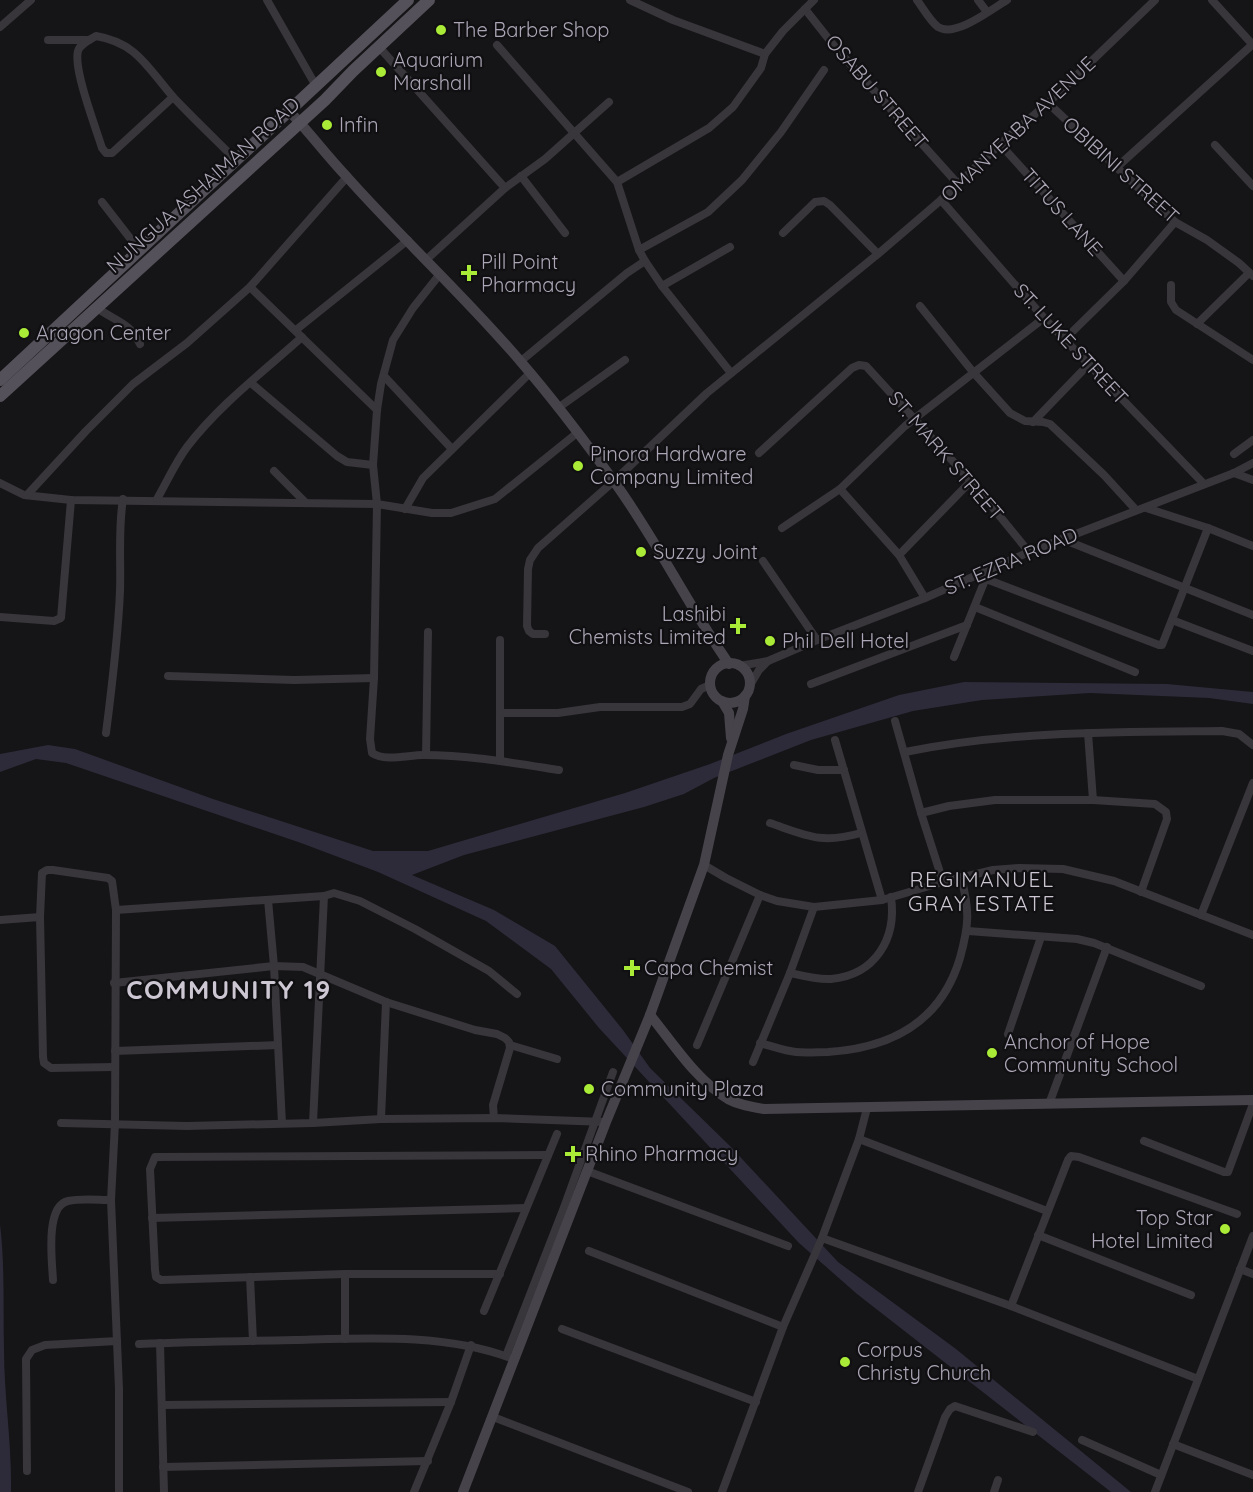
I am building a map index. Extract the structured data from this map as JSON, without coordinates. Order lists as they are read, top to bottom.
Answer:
{
  "streets": {
    "main road": ["NUNGUA ASHAIMAN ROAD"],
    "street": [
      "OSABU STREET",
      "OMANYEABA AVENUE",
      "OBIBINI STREET",
      "TITUS LANE",
      "ST. LUKE STREET",
      "ST. MARK STREET",
      "ST. EZRA ROAD"
    ]
  },
  "crossings": [
    ["OSABU STREET", "OMANYEABA AVENUE"],
    ["OMANYEABA AVENUE", "OBIBINI STREET"],
    ["OMANYEABA AVENUE", "TITUS LANE"],
    ["OMANYEABA AVENUE", "ST. LUKE STREET"],
    ["ST. LUKE STREET", "ST. EZRA ROAD"],
    ["ST. MARK STREET", "ST. EZRA ROAD"]
  ],
  "districts": ["REGIMANUEL GRAY ESTATE", "COMMUNITY 19"],
  "places": {
    "other": [
      "The Barber Shop",
      "Aquarium Marshall",
      "Infin",
      "Aragon Center",
      "Pinora Hardware Company Limited",
      "Suzzy Joint",
      "Phil Dell Hotel",
      "Anchor of Hope Community School",
      "Community Plaza",
      "Top Star Hotel Limited",
      "Corpus Christy Church"
    ],
    "health": [
      "Pill Point Pharmacy",
      "Lashibi Chemists Limited",
      "Capa Chemist",
      "Rhino Pharmacy"
    ]
  }
}
